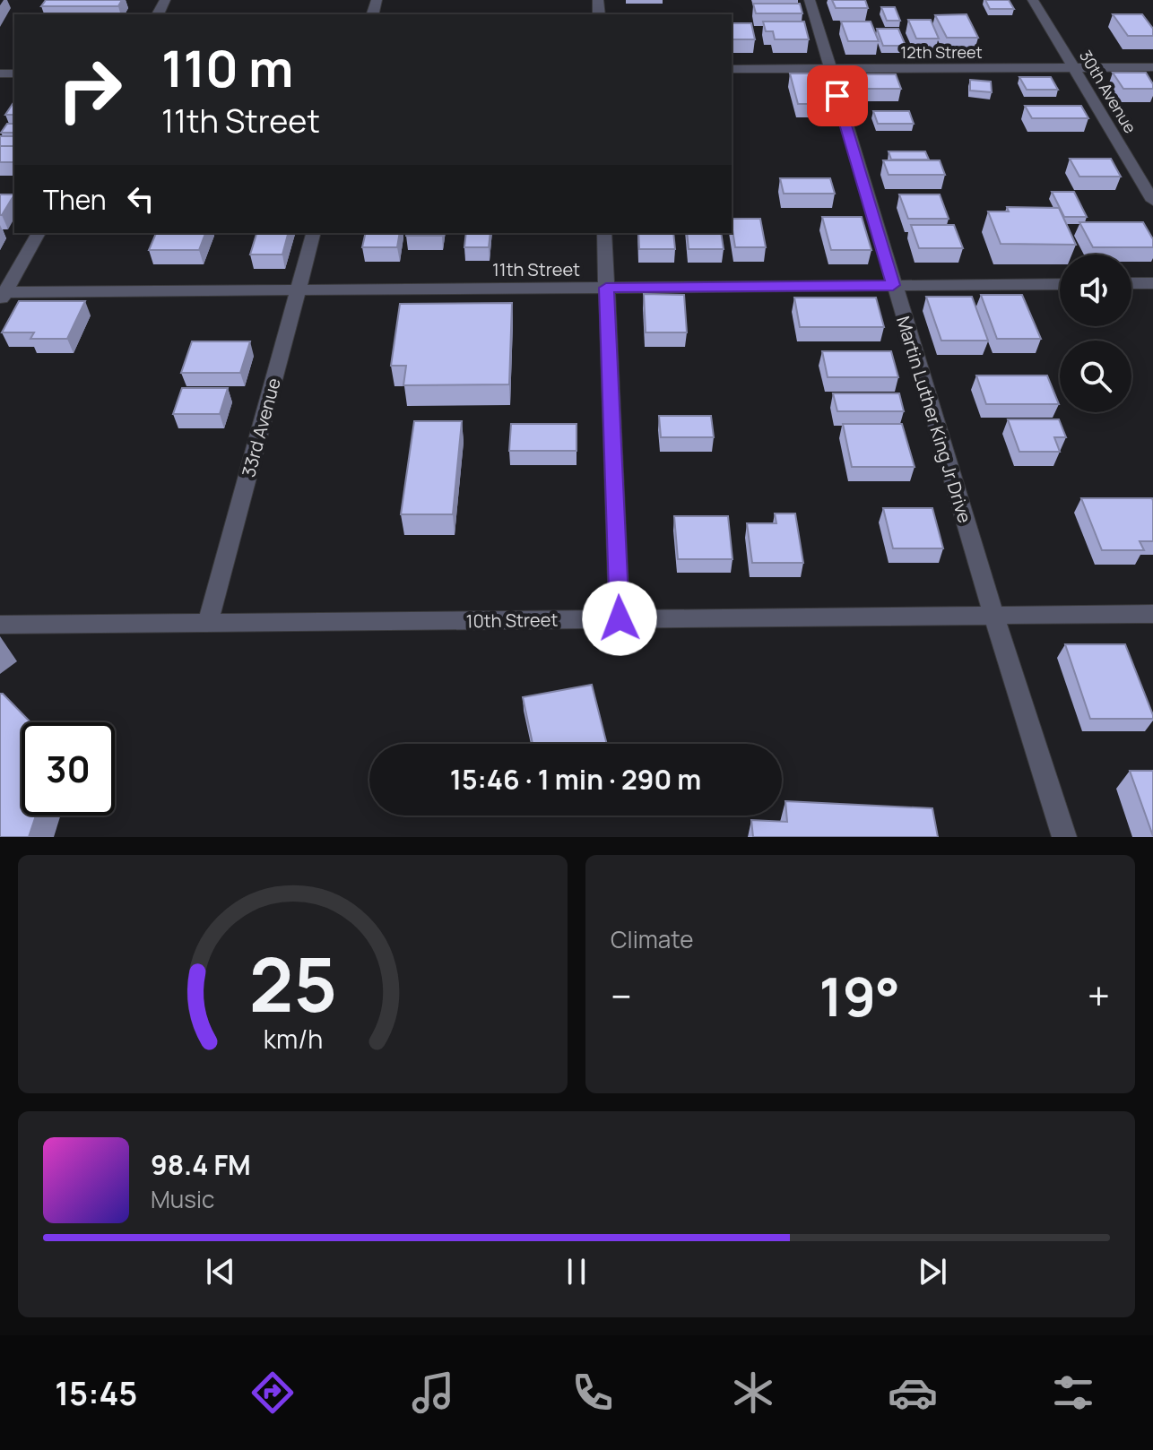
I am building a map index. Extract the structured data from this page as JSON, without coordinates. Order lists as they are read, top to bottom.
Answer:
{
  "streets": {
    "street": [
      "12th Street",
      "30th Avenue",
      "11th Street",
      "Martin Luther King Jr Drive",
      "33rd Avenue",
      "10th Street"
    ]
  },
  "crossings": [
    ["12th Street", "30th Avenue"],
    ["12th Street", "Martin Luther King Jr Drive"],
    ["11th Street", "Martin Luther King Jr Drive"],
    ["11th Street", "33rd Avenue"],
    ["Martin Luther King Jr Drive", "10th Street"],
    ["33rd Avenue", "10th Street"]
  ],
  "page": {
    "turn": ["110 m", "11th Street"],
    "then": "Then",
    "limit": "30",
    "trip": "15:46 · 1 min · 290 m",
    "tile": "Climate",
    "heat": ["−", "19°", "+"],
    "song": ["98.4 FM", "Music"],
    "tabs": "15:45",
    "gauge": ["25", "km/h"]
  }
}
